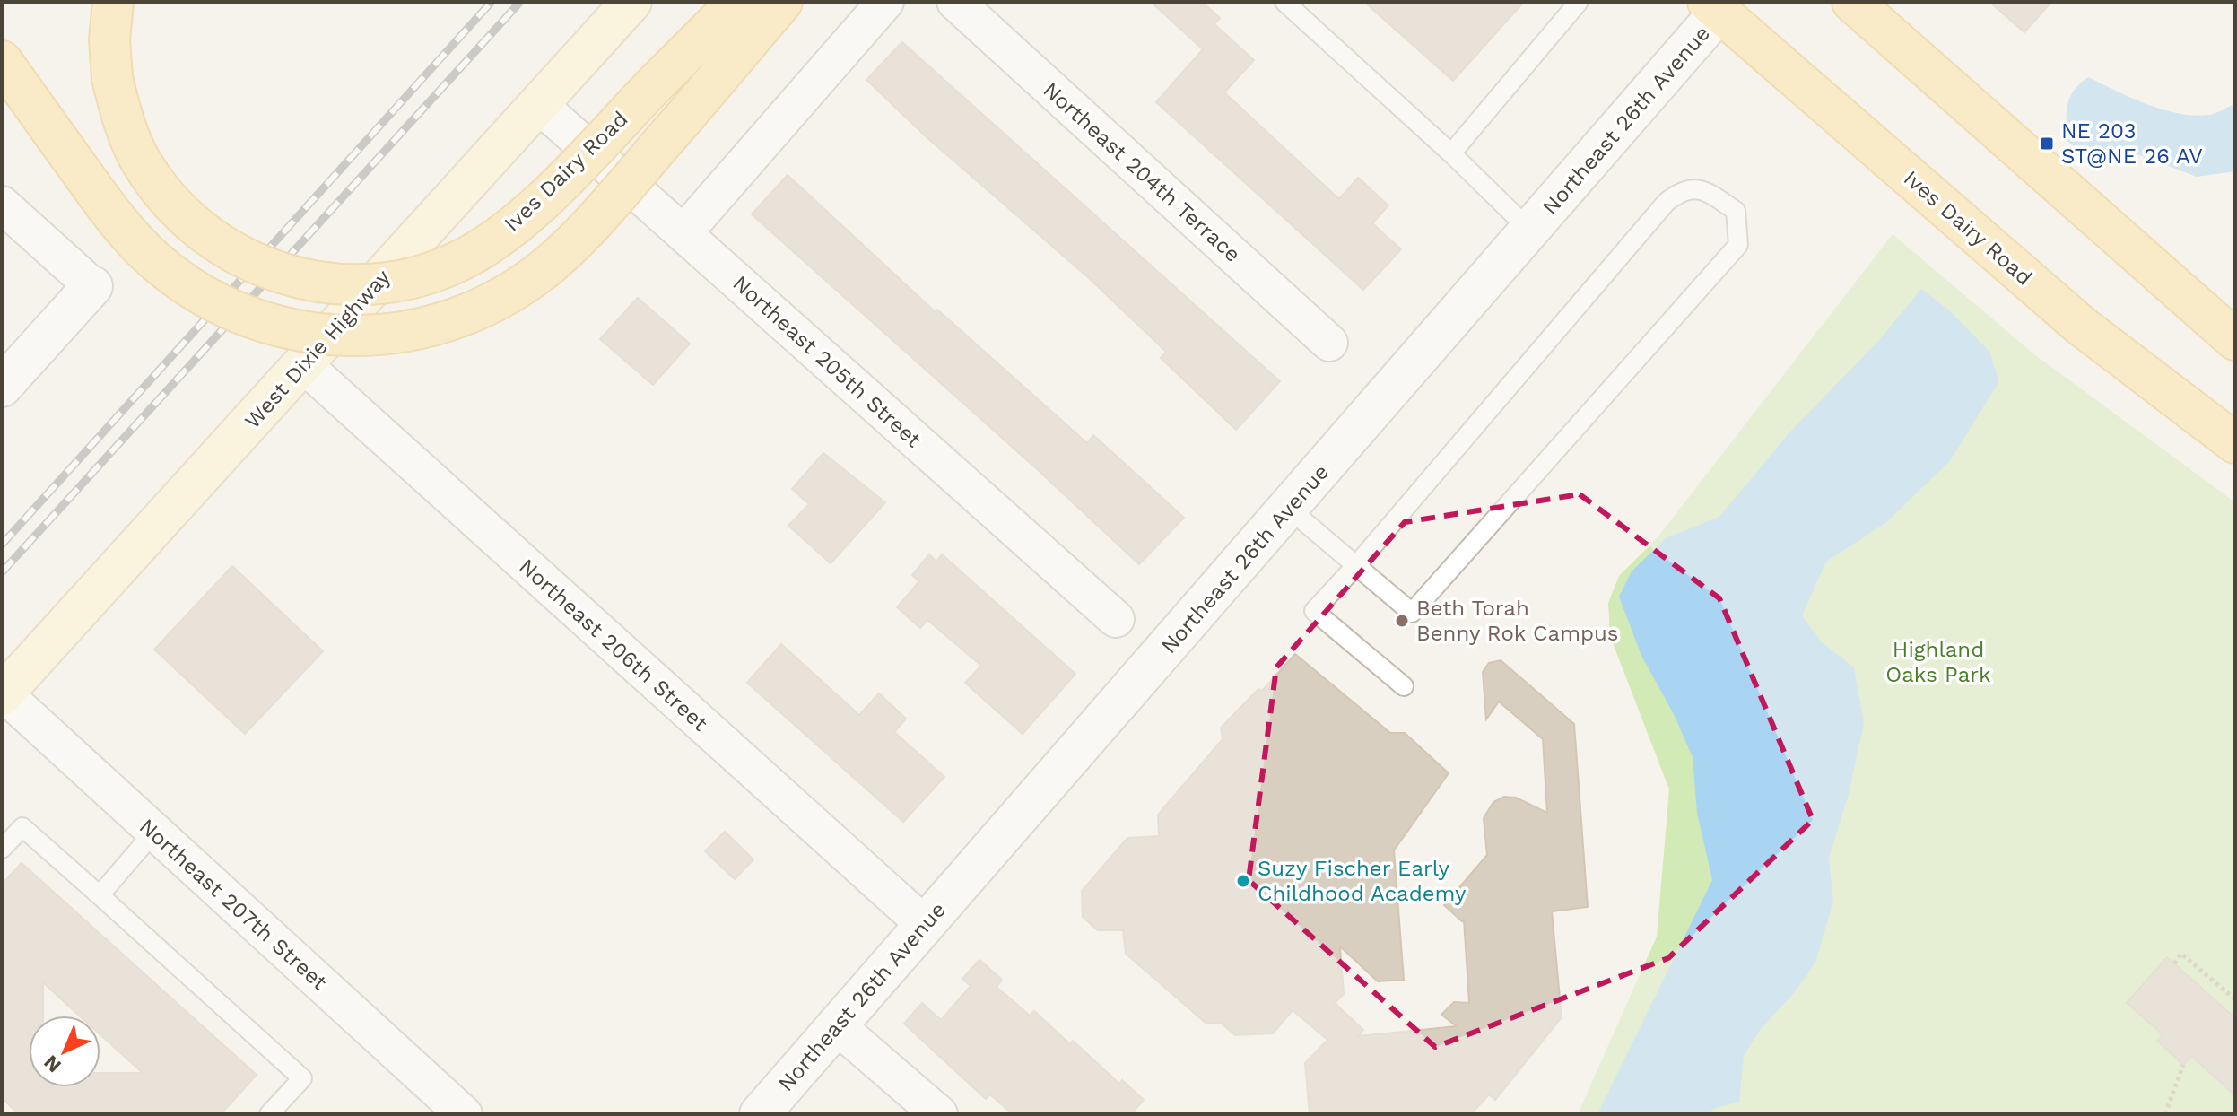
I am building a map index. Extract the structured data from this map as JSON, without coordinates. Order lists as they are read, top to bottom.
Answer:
{
  "streets": {
    "main road": ["Ives Dairy Road", "West Dixie Highway"],
    "street": [
      "Northeast 26th Avenue",
      "Northeast 204th Terrace",
      "Northeast 205th Street",
      "Northeast 206th Street",
      "Northeast 207th Street"
    ]
  },
  "crossings": [
    ["Northeast 26th Avenue", "Ives Dairy Road"],
    ["Northeast 26th Avenue", "Northeast 206th Street"],
    ["West Dixie Highway", "Northeast 205th Street"],
    ["West Dixie Highway", "Northeast 206th Street"],
    ["West Dixie Highway", "Northeast 207th Street"]
  ],
  "parks": ["Highland Oaks Park"],
  "places": {
    "transit": ["NE 203 ST@NE 26 AV"],
    "other": ["Beth Torah Benny Rok Campus", "Suzy Fischer Early Childhood Academy"]
  },
  "north": "bottom left"
}
